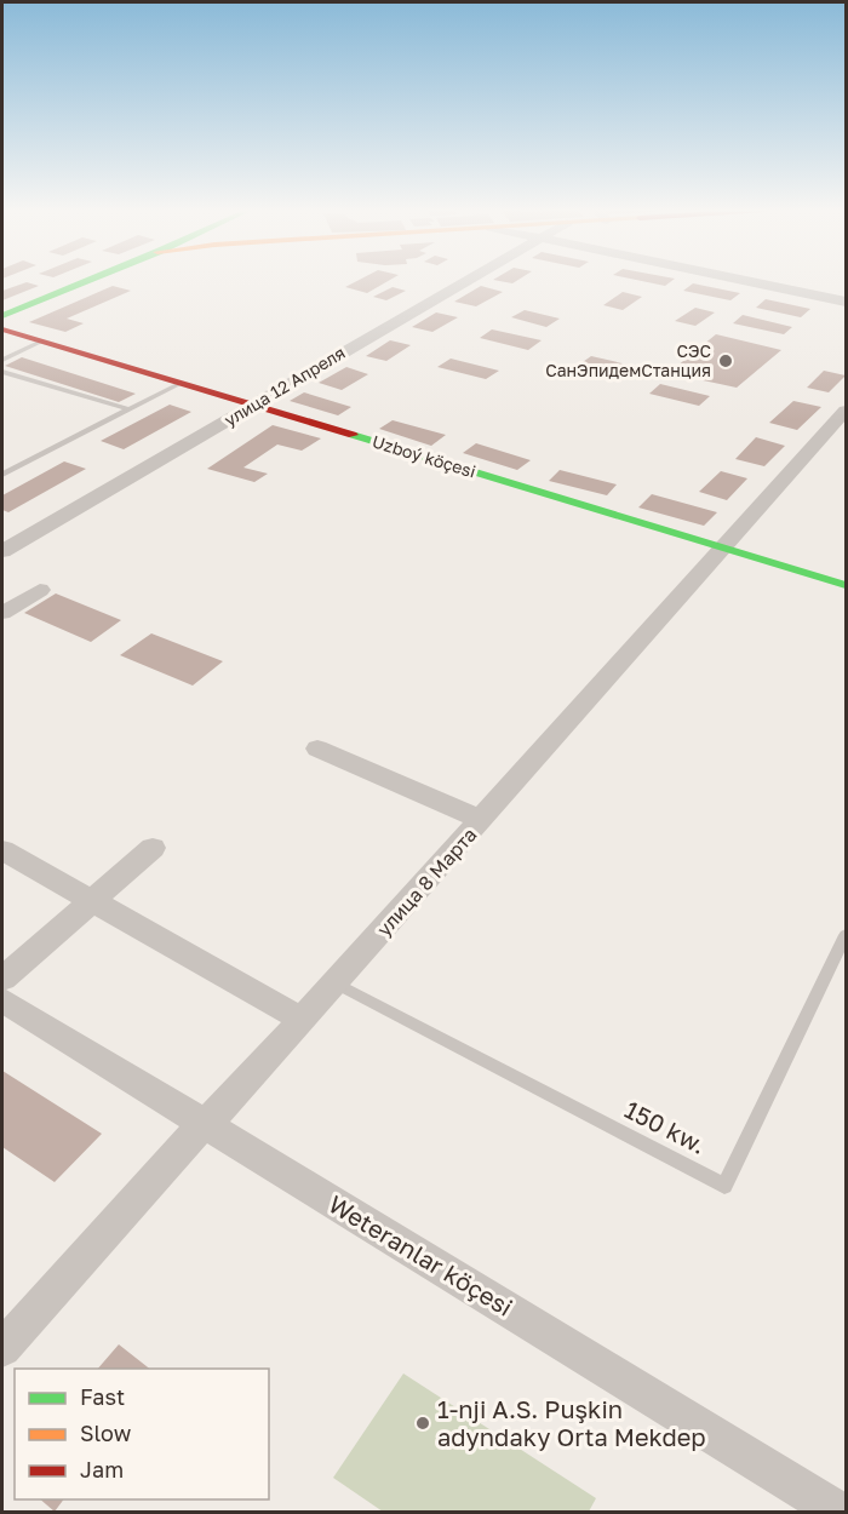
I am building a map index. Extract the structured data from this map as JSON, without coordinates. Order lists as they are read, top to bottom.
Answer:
{
  "streets": {
    "street": [
      "улица 12 Апреля",
      "Uzboý köçesi",
      "улица 8 Марта",
      "Weteranlar köçesi"
    ],
    "lane": ["150 kw."]
  },
  "crossings": [
    ["улица 12 Апреля", "Uzboý köçesi"],
    ["Uzboý köçesi", "улица 8 Марта"],
    ["улица 8 Марта", "150 kw."],
    ["улица 8 Марта", "Weteranlar köçesi"]
  ],
  "places": ["СЭС СанЭпидемСтанция", "1-nji A.S. Puşkin adyndaky Orta Mekdep"],
  "legend": ["Fast", "Slow", "Jam"]
}
